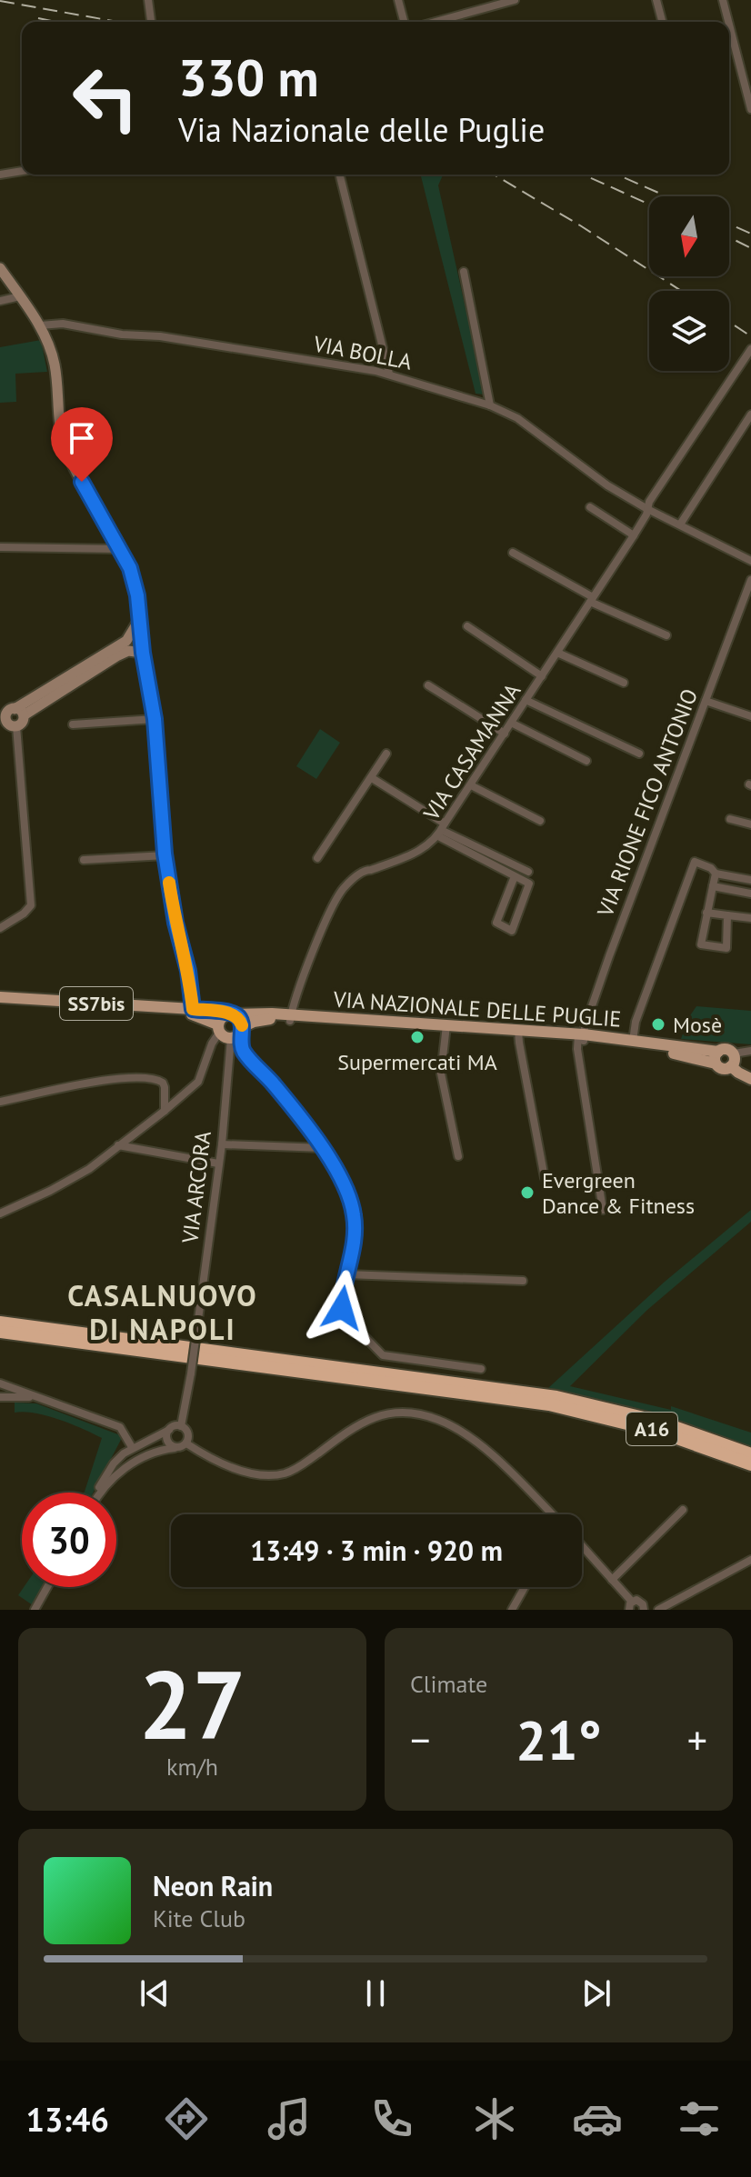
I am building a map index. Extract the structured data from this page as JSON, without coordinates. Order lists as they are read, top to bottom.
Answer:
{
  "streets": {
    "highway": ["A16"],
    "main road": ["SS7bis", "VIA NAZIONALE DELLE PUGLIE"],
    "street": [
      "VIA BOLLA",
      "VIA CASAMANNA",
      "VIA RIONE FICO ANTONIO",
      "VIA ARCORA"
    ]
  },
  "crossings": [
    ["VIA BOLLA", "VIA CASAMANNA"],
    ["VIA CASAMANNA", "VIA NAZIONALE DELLE PUGLIE"],
    ["VIA RIONE FICO ANTONIO", "VIA NAZIONALE DELLE PUGLIE"],
    ["SS7bis", "VIA NAZIONALE DELLE PUGLIE"],
    ["VIA NAZIONALE DELLE PUGLIE", "VIA ARCORA"]
  ],
  "districts": ["CASALNUOVO DI NAPOLI"],
  "places": ["Mosè", "Supermercati MA", "Evergreen Dance & Fitness"],
  "north": "bottom",
  "page": {
    "turn": ["330 m", "Via Nazionale delle Puglie"],
    "limit": "30",
    "trip": "13:49 · 3 min · 920 m",
    "tile": [
      ["27", "km/h"],
      "Climate"
    ],
    "heat": ["−", "21°", "+"],
    "song": ["Neon Rain", "Kite Club"],
    "tabs": "13:46"
  }
}
